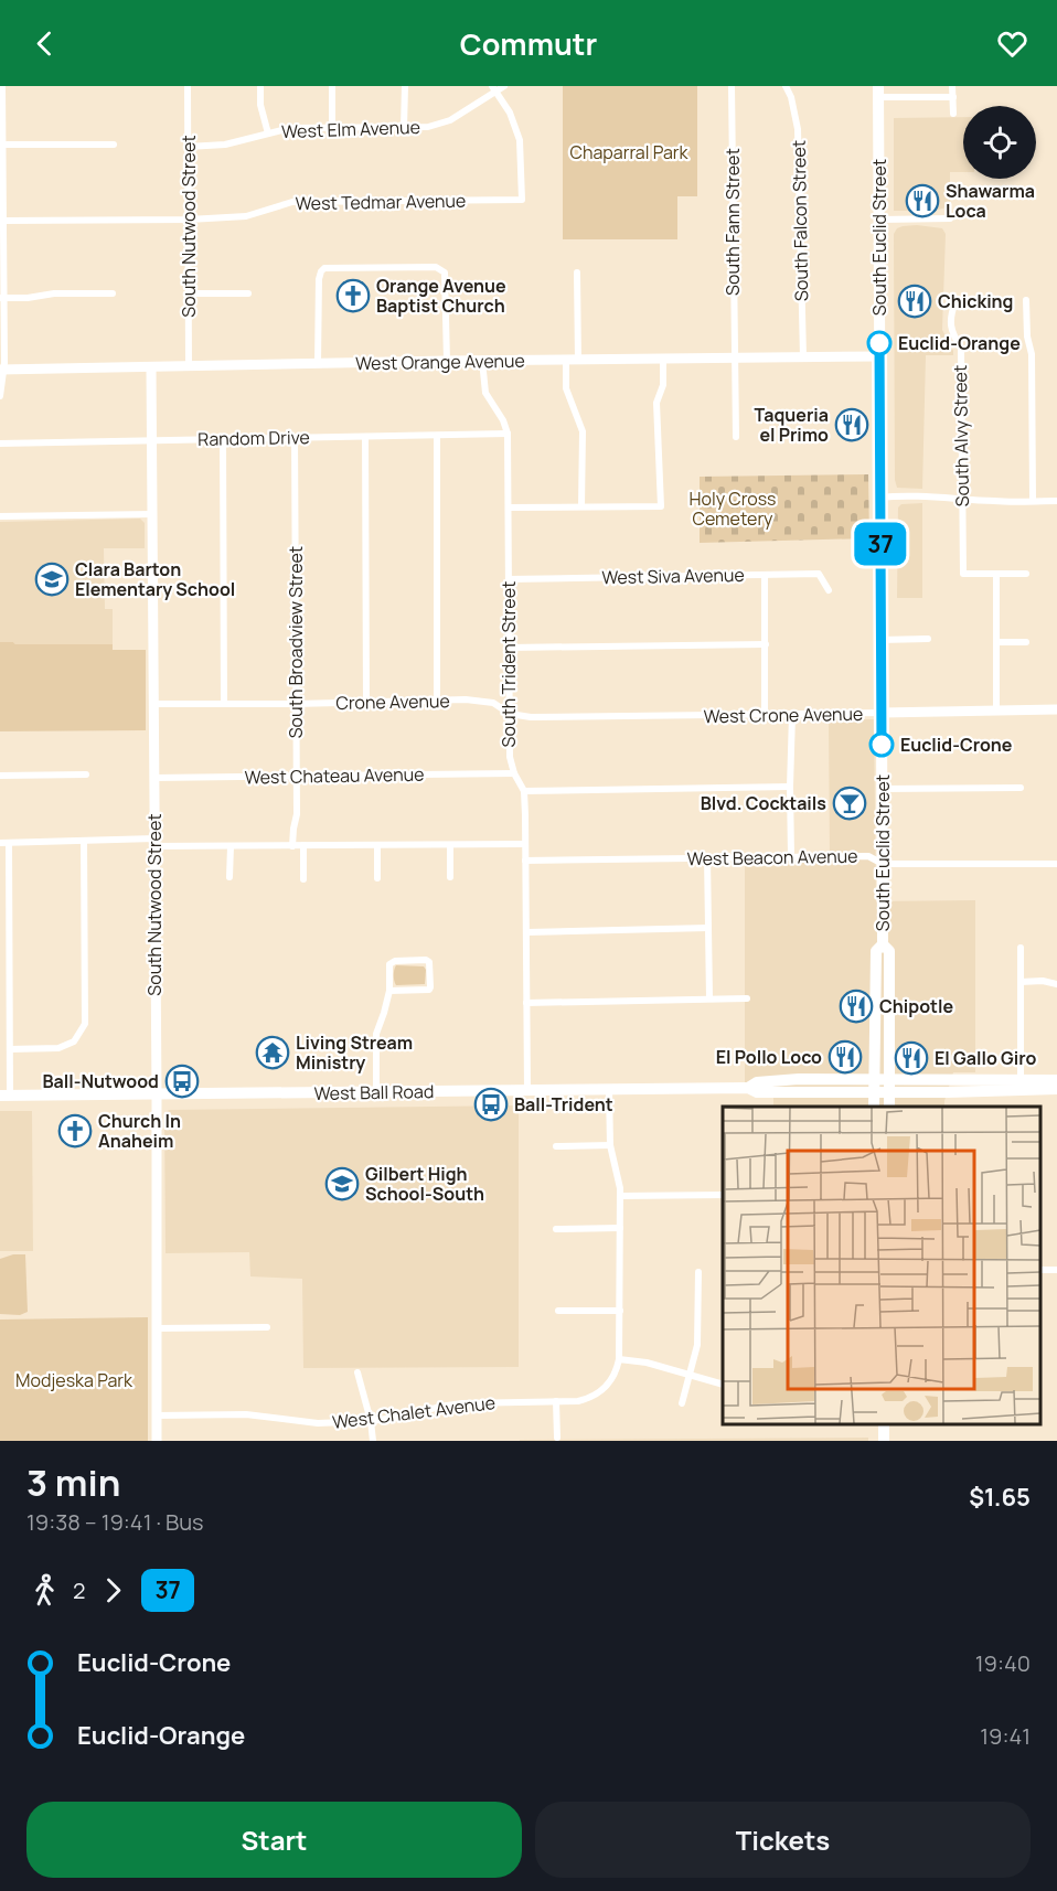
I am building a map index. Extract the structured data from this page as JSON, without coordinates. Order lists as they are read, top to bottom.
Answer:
{
  "streets": {
    "main road": ["South Euclid Street", "West Ball Road"],
    "street": [
      "West Elm Avenue",
      "West Tedmar Avenue",
      "South Falcon Street",
      "South Fann Street",
      "South Nutwood Street",
      "West Orange Avenue",
      "South Alvy Street",
      "Random Drive",
      "West Siva Avenue",
      "South Broadview Street",
      "South Trident Street",
      "Crone Avenue",
      "West Crone Avenue",
      "West Chateau Avenue",
      "West Beacon Avenue",
      "West Chalet Avenue"
    ]
  },
  "crossings": [
    ["West Elm Avenue", "West Tedmar Avenue"],
    ["West Elm Avenue", "South Nutwood Street"],
    ["West Tedmar Avenue", "South Nutwood Street"],
    ["South Falcon Street", "West Orange Avenue"],
    ["South Fann Street", "West Orange Avenue"],
    ["South Nutwood Street", "West Orange Avenue"],
    ["South Nutwood Street", "Random Drive"],
    ["South Nutwood Street", "Crone Avenue"],
    ["South Nutwood Street", "West Chateau Avenue"],
    ["South Nutwood Street", "West Ball Road"],
    ["South Nutwood Street", "West Chalet Avenue"],
    ["South Euclid Street", "West Orange Avenue"],
    ["South Euclid Street", "West Crone Avenue"],
    ["South Euclid Street", "West Beacon Avenue"],
    ["South Euclid Street", "West Ball Road"],
    ["West Orange Avenue", "South Trident Street"],
    ["Random Drive", "South Broadview Street"],
    ["Random Drive", "South Trident Street"],
    ["West Siva Avenue", "South Trident Street"],
    ["South Broadview Street", "Crone Avenue"],
    ["South Broadview Street", "West Chateau Avenue"],
    ["South Trident Street", "Crone Avenue"],
    ["South Trident Street", "West Crone Avenue"],
    ["South Trident Street", "West Chateau Avenue"],
    ["South Trident Street", "West Beacon Avenue"],
    ["South Trident Street", "West Ball Road"],
    ["Crone Avenue", "West Crone Avenue"]
  ],
  "parks": ["Chaparral Park", "Holy Cross Cemetery", "Modjeska Park"],
  "places": {
    "restaurant": [
      "Shawarma Loca",
      "Chicking",
      "Taqueria el Primo",
      "Chipotle",
      "El Pollo Loco",
      "El Gallo Giro"
    ],
    "church": ["Orange Avenue Baptist Church", "Church In Anaheim"],
    "other": ["Euclid-Orange", "Euclid-Crone"],
    "school or university": ["Clara Barton Elementary School", "Gilbert High School-South"],
    "bar": ["Blvd. Cocktails"],
    "temple": ["Living Stream Ministry"],
    "bus stop": ["Ball-Nutwood", "Ball-Trident"]
  },
  "lines": ["bus line 37"],
  "page": {
    "header": "Commutr",
    "on_map": "37",
    "heading": ["3 min", "19:38 – 19:41 · Bus", "$1.65"],
    "legs": ["2", "37"],
    "list": [
      {
        "name": "Euclid-Crone",
        "value": "19:40"
      },
      {
        "name": "Euclid-Orange",
        "value": "19:41"
      }
    ],
    "buttons": ["Start", "Tickets"]
  }
}
